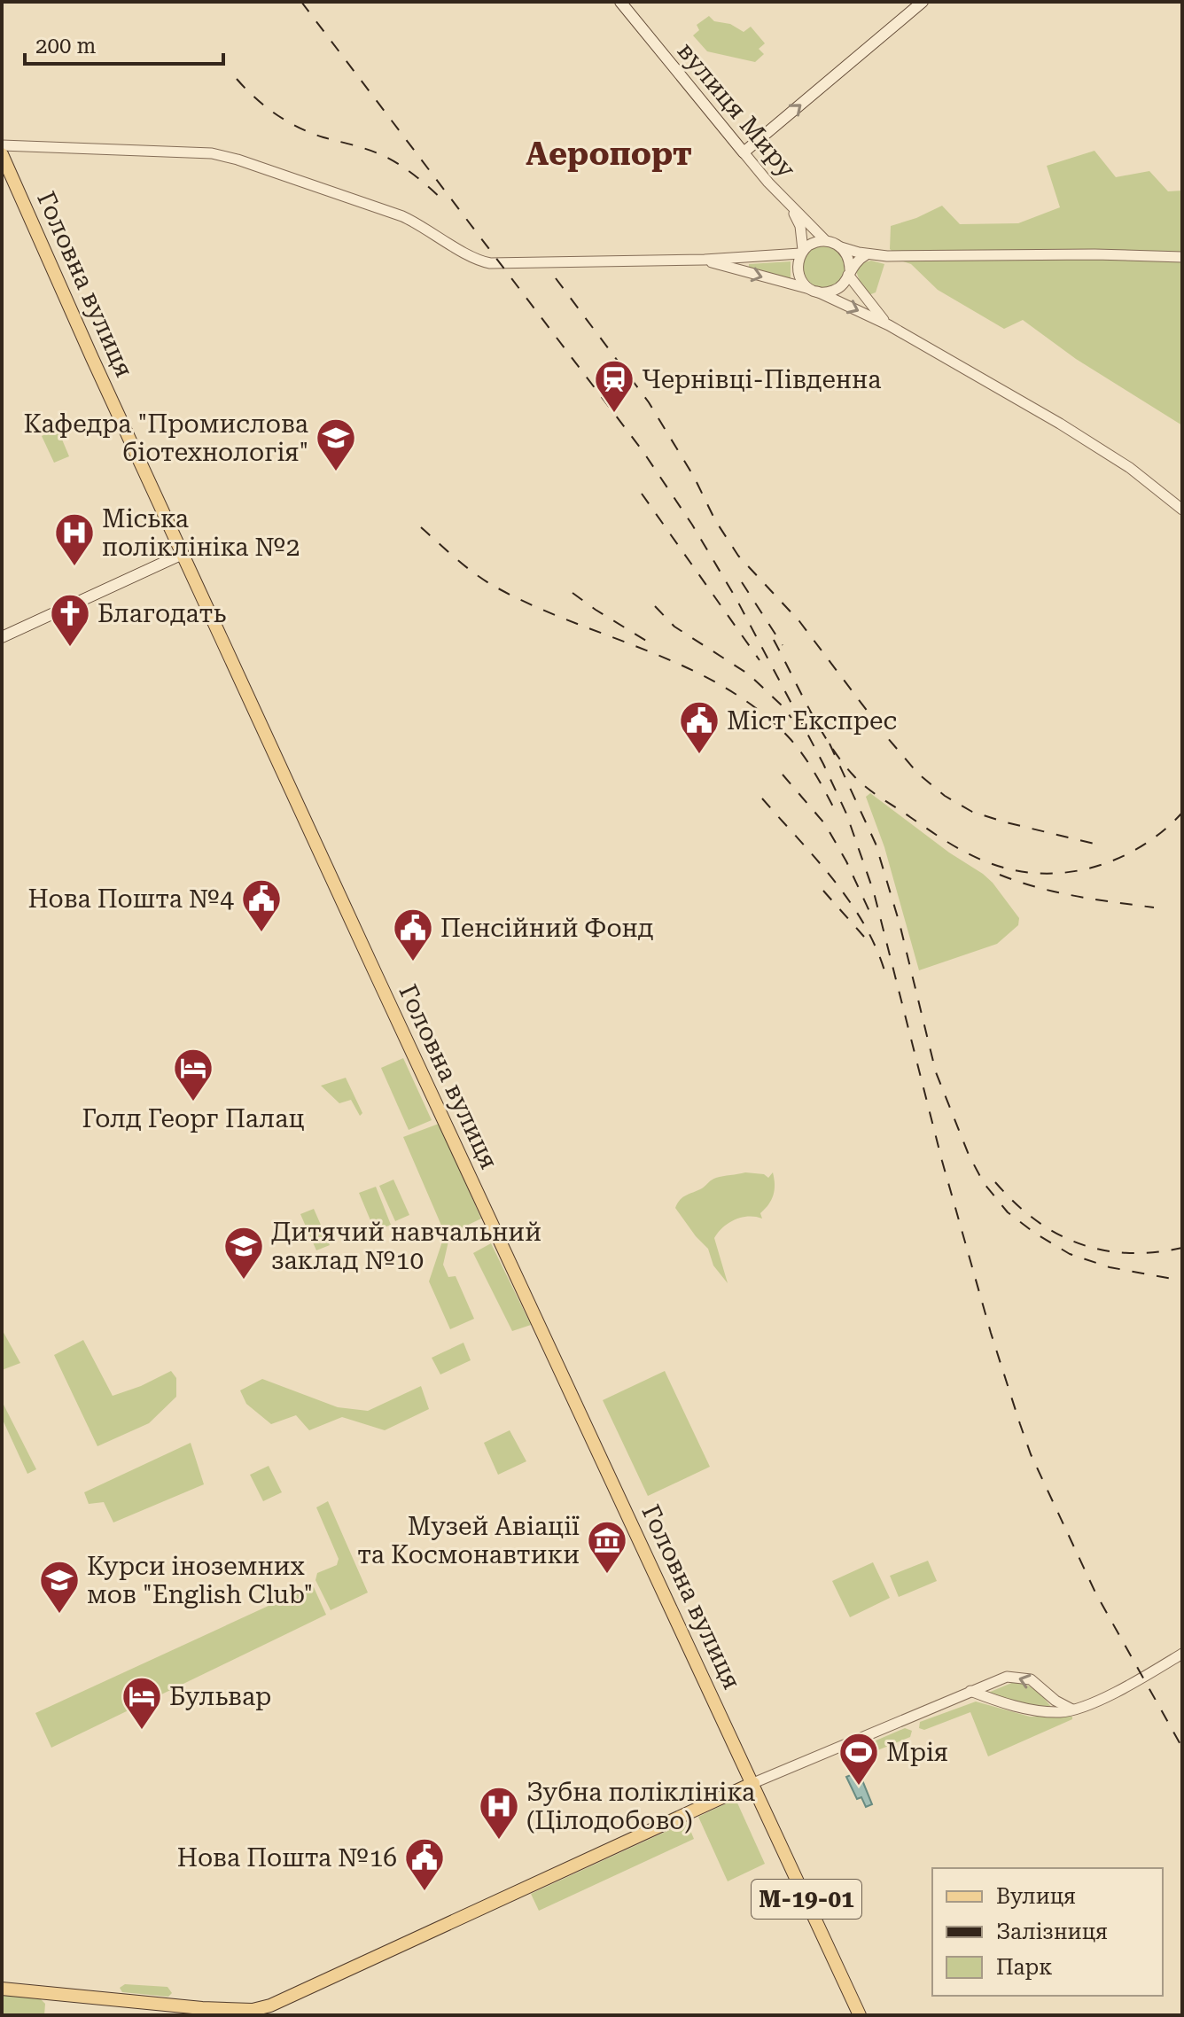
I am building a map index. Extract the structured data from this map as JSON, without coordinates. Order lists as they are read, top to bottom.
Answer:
{
  "streets": {
    "main road": ["вулиця Миру", "Головна вулиця", "М-19-01"]
  },
  "districts": ["Аеропорт"],
  "places": {
    "station": ["Чернівці-Південна"],
    "school or university": ["Кафедра \"Промислова біотехнологія\"", "Дитячий навчальний заклад №10", "Курси іноземних мов \"English Club\""],
    "hospital": ["Міська поліклініка №2", "Зубна поліклініка (Цілодобово)"],
    "church": ["Благодать"],
    "public building": [
      "Міст Експрес",
      "Нова Пошта №4",
      "Пенсійний Фонд",
      "Нова Пошта №16"
    ],
    "hotel": ["Голд Георг Палац", "Бульвар"],
    "museum": ["Музей Авіації та Космонавтики"],
    "sports": ["Мрія"]
  },
  "legend": ["Вулиця", "Залізниця", "Парк"],
  "scale_bar": "200 m"
}
